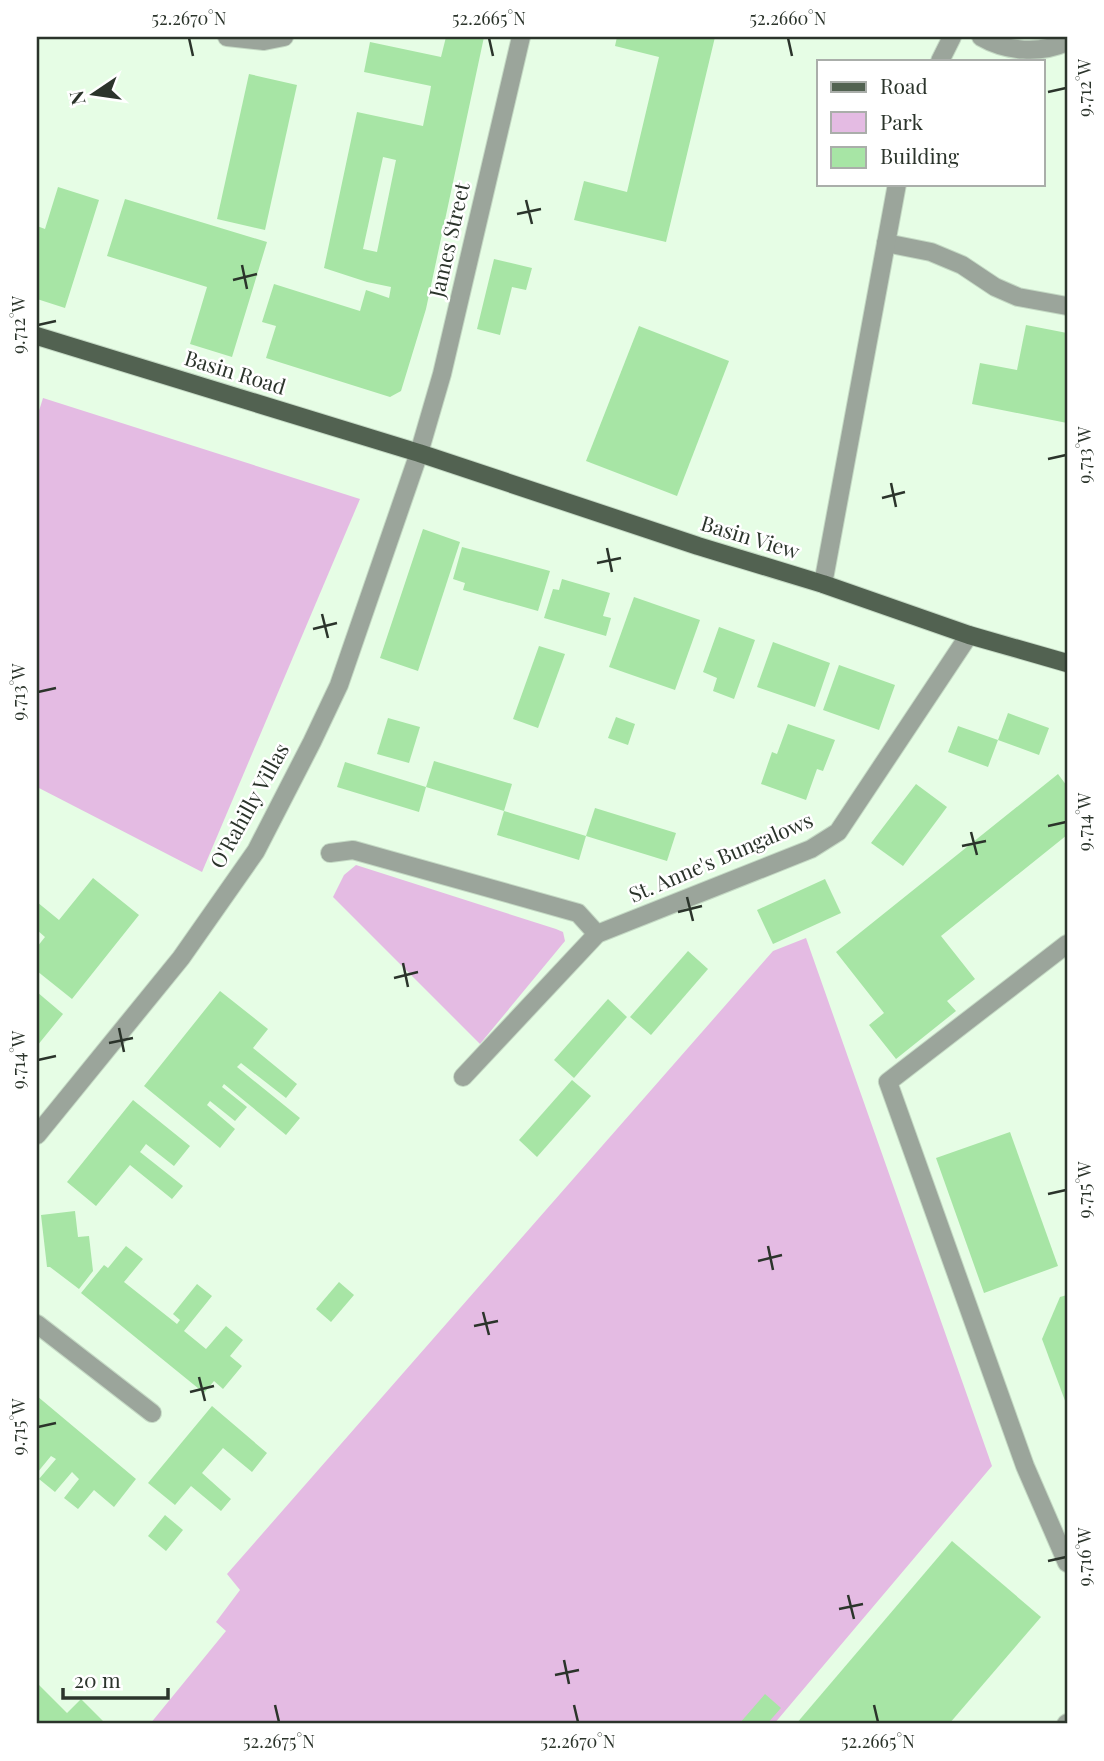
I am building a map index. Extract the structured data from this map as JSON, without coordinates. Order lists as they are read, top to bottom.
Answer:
{
  "streets": {
    "main road": ["Basin Road", "Basin View"],
    "street": ["James Street", "O'Rahilly Villas", "St. Anne's Bungalows"]
  },
  "crossings": [
    ["James Street", "Basin Road"],
    ["James Street", "Basin View"],
    ["James Street", "O'Rahilly Villas"],
    ["Basin Road", "Basin View"],
    ["Basin Road", "O'Rahilly Villas"],
    ["Basin View", "O'Rahilly Villas"],
    ["Basin View", "St. Anne's Bungalows"]
  ],
  "legend": ["Road", "Park", "Building"],
  "scale_bar": "20 m",
  "north": "left",
  "coordinates": [
    "52.2670°N",
    "52.2665°N",
    "52.2660°N",
    "9.712°W",
    "9.713°W",
    "9.714°W",
    "9.715°W",
    "9.716°W",
    "52.2675°N"
  ]
}
